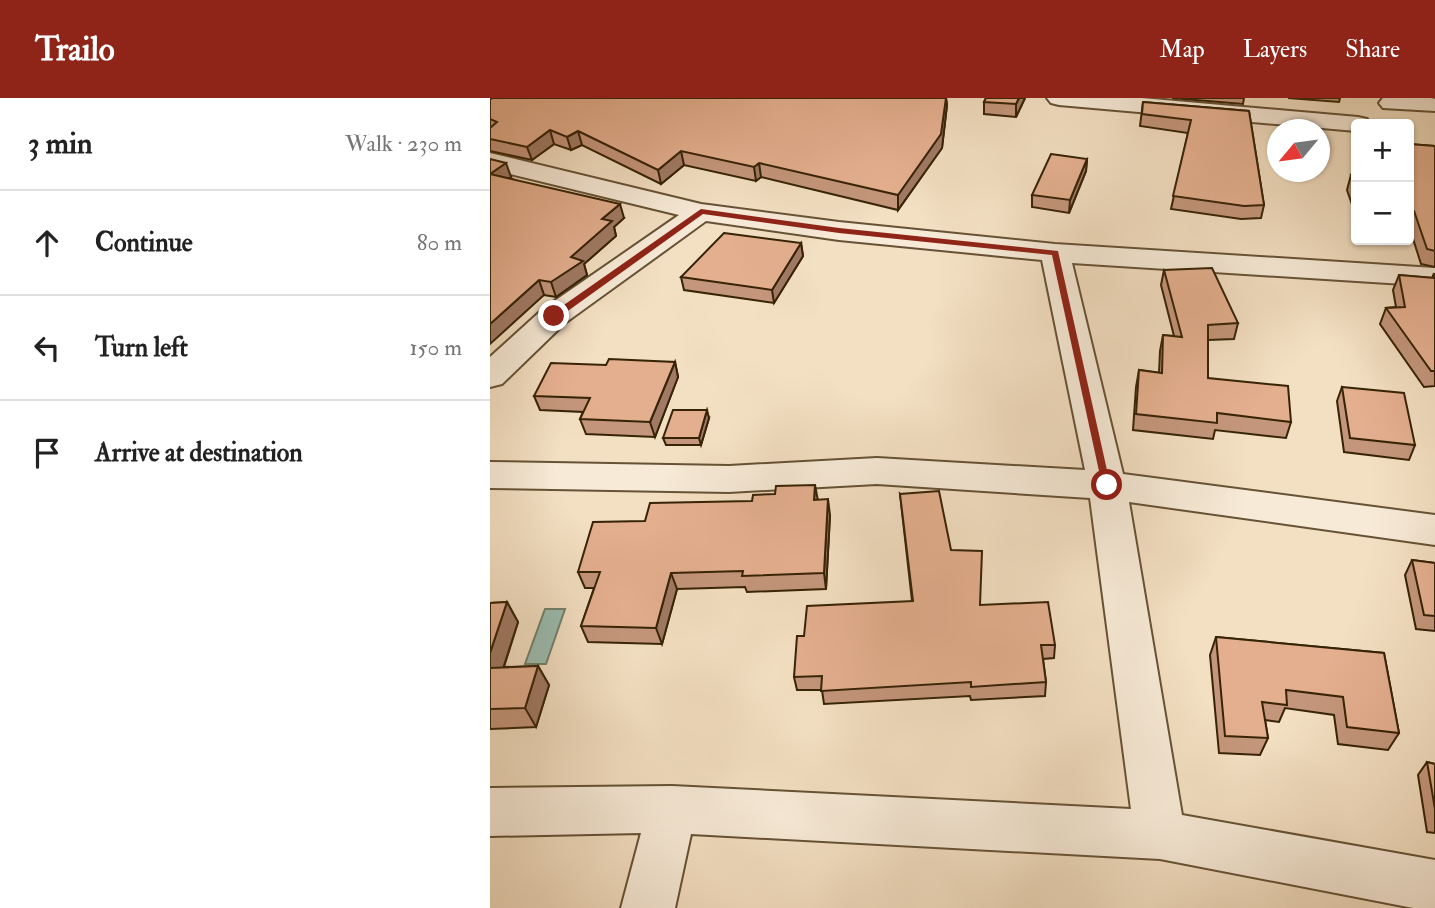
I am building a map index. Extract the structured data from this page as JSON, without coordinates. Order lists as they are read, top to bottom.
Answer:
{
  "north": "bottom left",
  "page": {
    "header": "Trailo",
    "nav": ["Map", "Layers", "Share"],
    "heading": ["3 min", "Walk · 230 m"],
    "map_buttons": ["+", "−"],
    "list": [
      ["Continue", "80 m"],
      ["Turn left", "150 m"],
      "Arrive at destination"
    ]
  }
}
